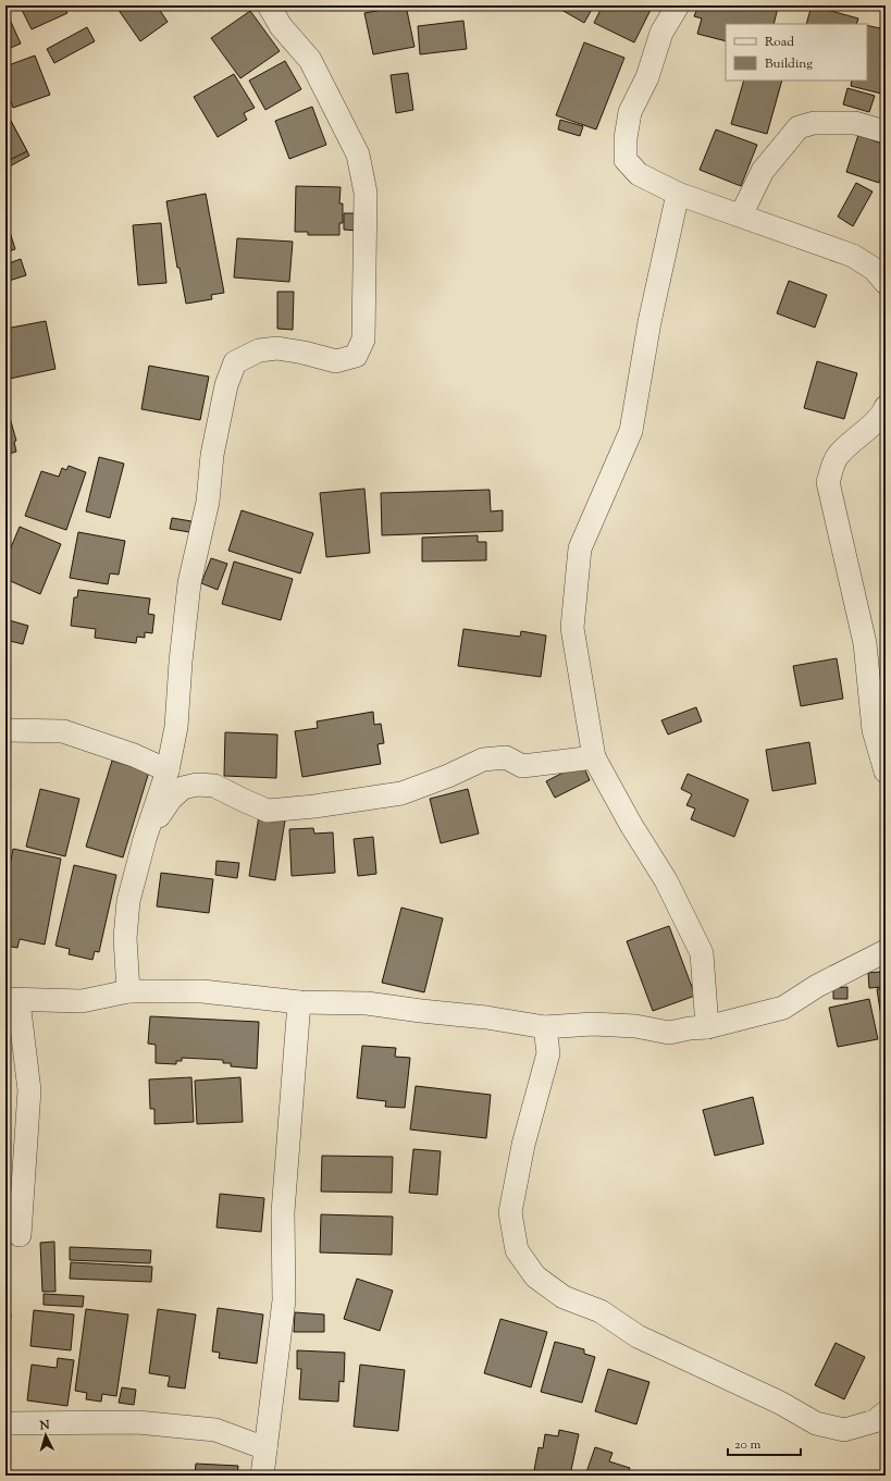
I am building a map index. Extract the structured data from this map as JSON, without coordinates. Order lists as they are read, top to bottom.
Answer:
{
  "legend": ["Road", "Building"],
  "scale_bar": "20 m",
  "north": "top"
}
